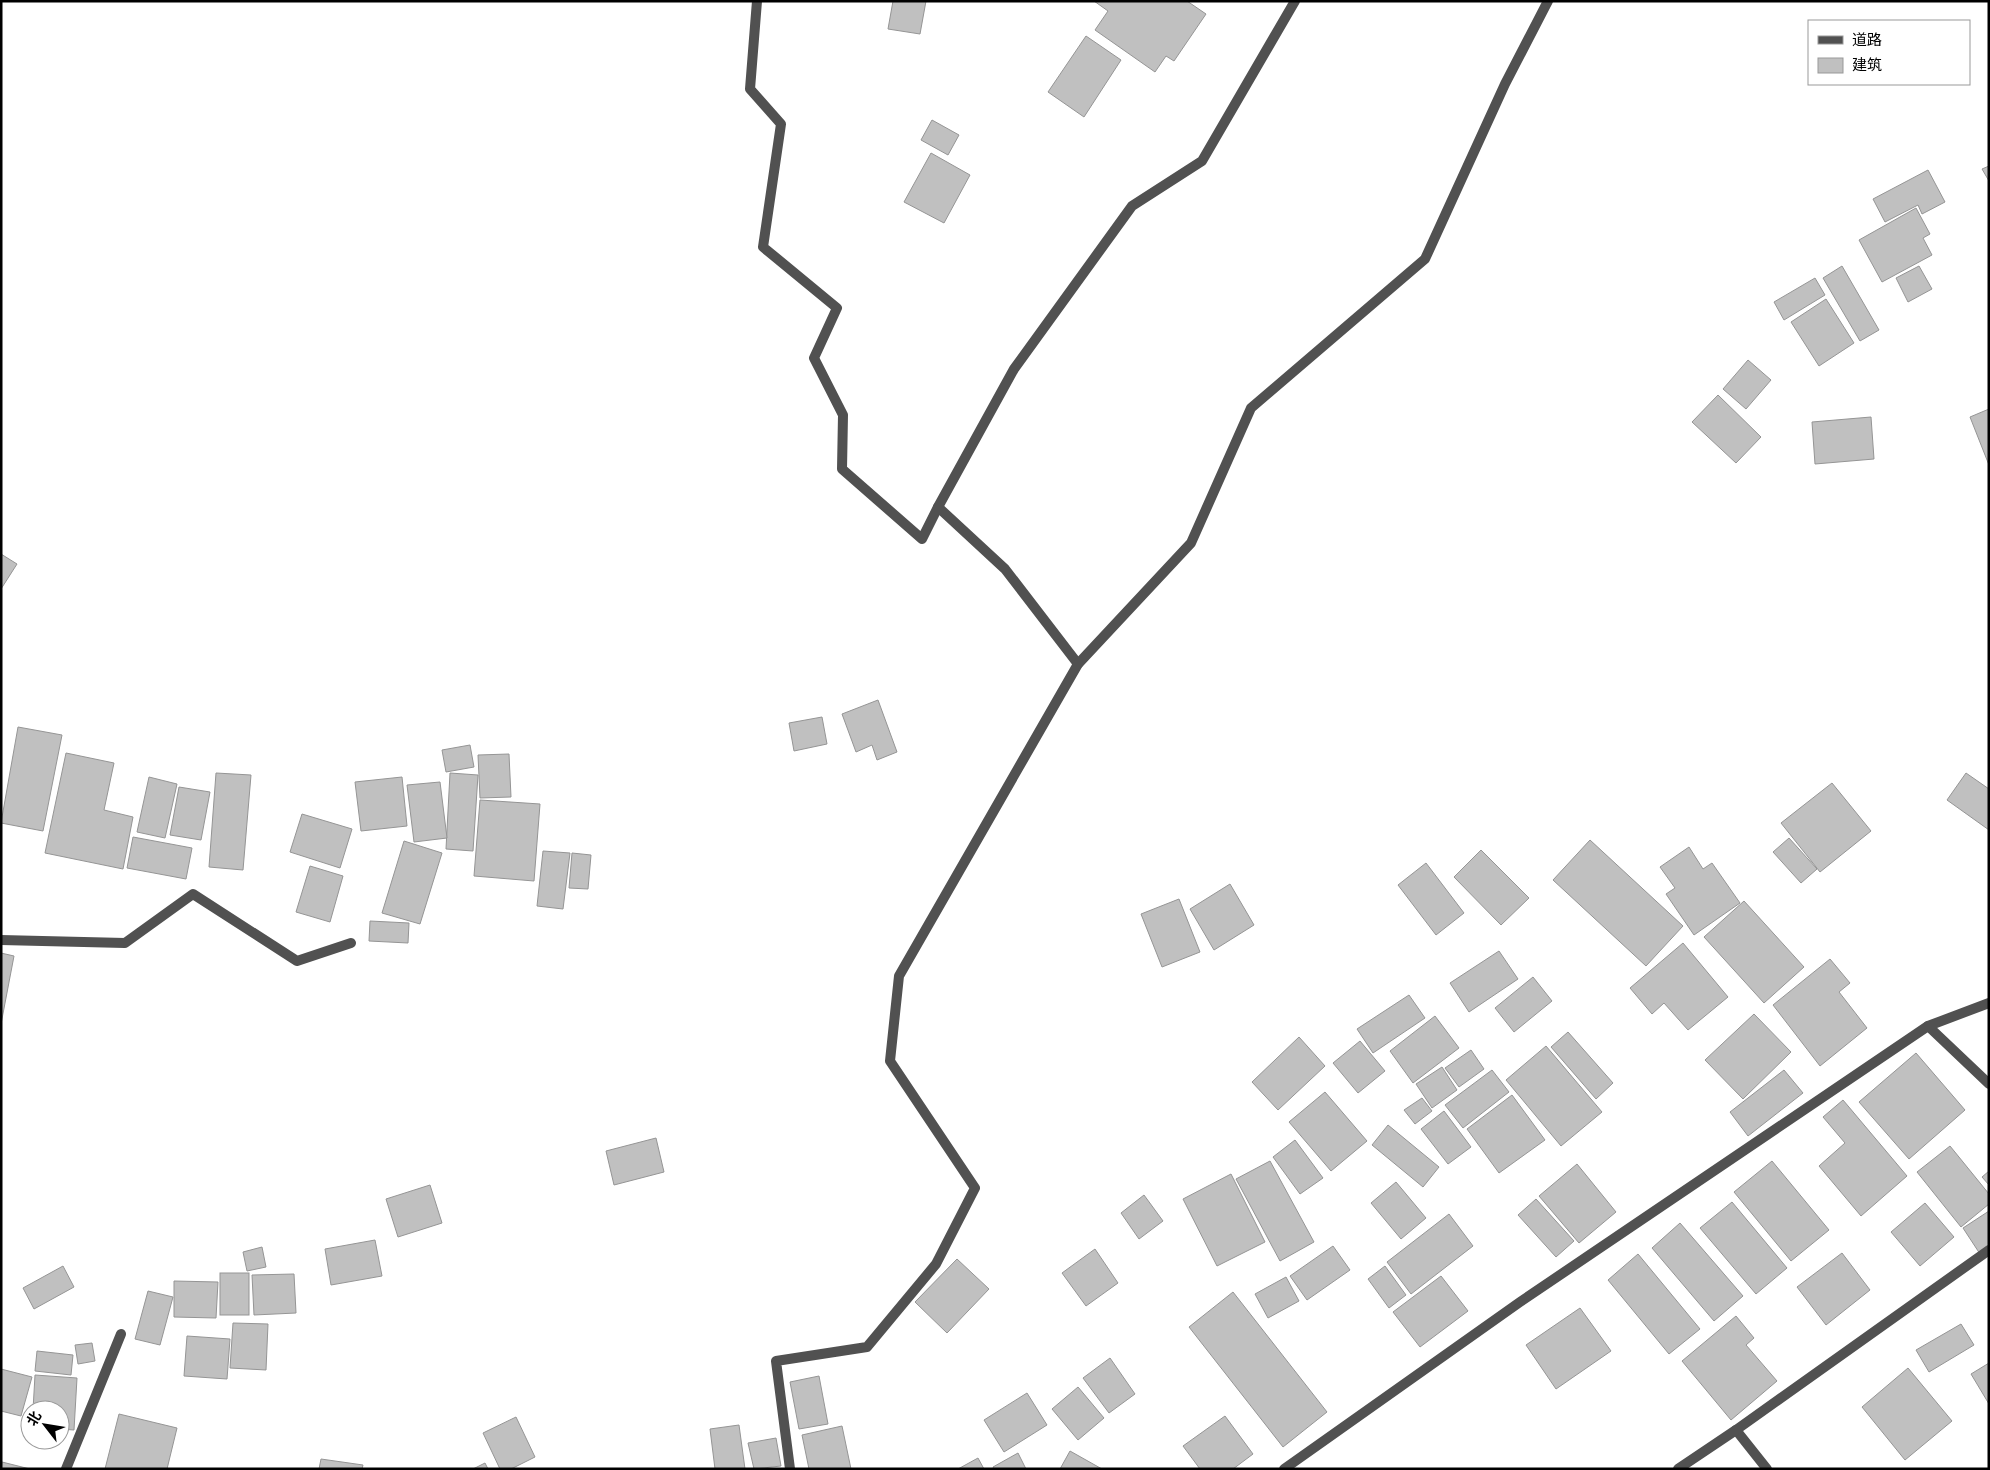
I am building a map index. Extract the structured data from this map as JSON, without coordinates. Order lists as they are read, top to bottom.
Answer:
{
  "legend": ["道路", "建筑"],
  "north": "top left"
}
